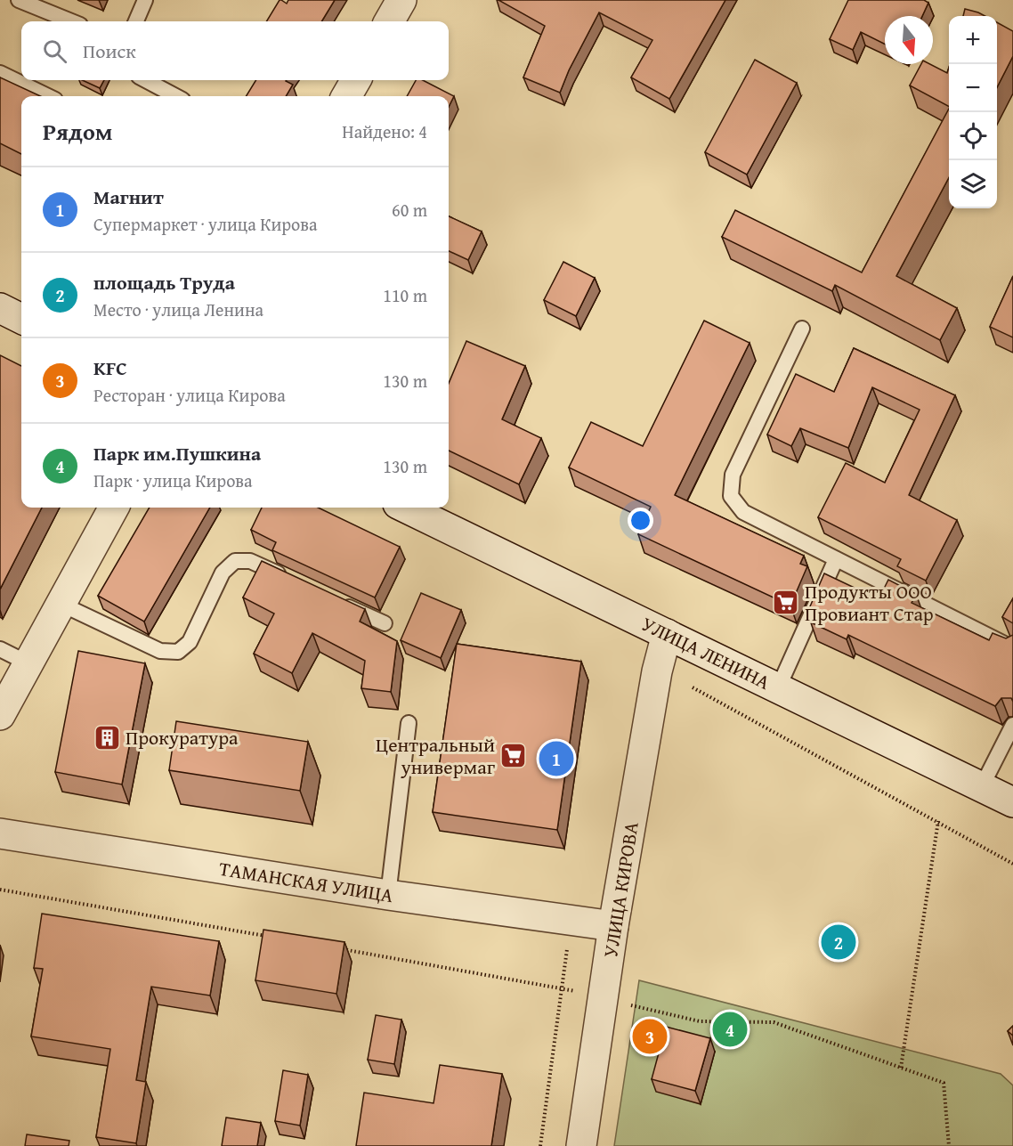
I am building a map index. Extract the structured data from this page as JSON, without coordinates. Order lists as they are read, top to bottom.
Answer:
{
  "streets": {
    "street": ["УЛИЦА ЛЕНИНА", "ТАМАНСКАЯ УЛИЦА", "УЛИЦА КИРОВА"]
  },
  "crossings": [
    ["УЛИЦА ЛЕНИНА", "УЛИЦА КИРОВА"],
    ["ТАМАНСКАЯ УЛИЦА", "УЛИЦА КИРОВА"]
  ],
  "places": {
    "supermarket": ["Продукты ООО Провиант Стар", "Центральный универмаг"],
    "building": ["Прокуратура"]
  },
  "north": "bottom",
  "page": {
    "map_buttons": ["+", "−"],
    "search": "Поиск",
    "heading": ["Рядом", "Найдено: 4"],
    "list": [
      {
        "mark": "1",
        "name": "Магнит",
        "note": "Супермаркет · улица Кирова",
        "value": "60 m"
      },
      {
        "mark": "2",
        "name": "площадь Труда",
        "note": "Место · улица Ленина",
        "value": "110 m"
      },
      {
        "mark": "3",
        "name": "KFC",
        "note": "Ресторан · улица Кирова",
        "value": "130 m"
      },
      {
        "mark": "4",
        "name": "Парк им.Пушкина",
        "note": "Парк · улица Кирова",
        "value": "130 m"
      }
    ],
    "pins": [
      "1",
      "2",
      "4",
      "3"
    ]
  }
}
